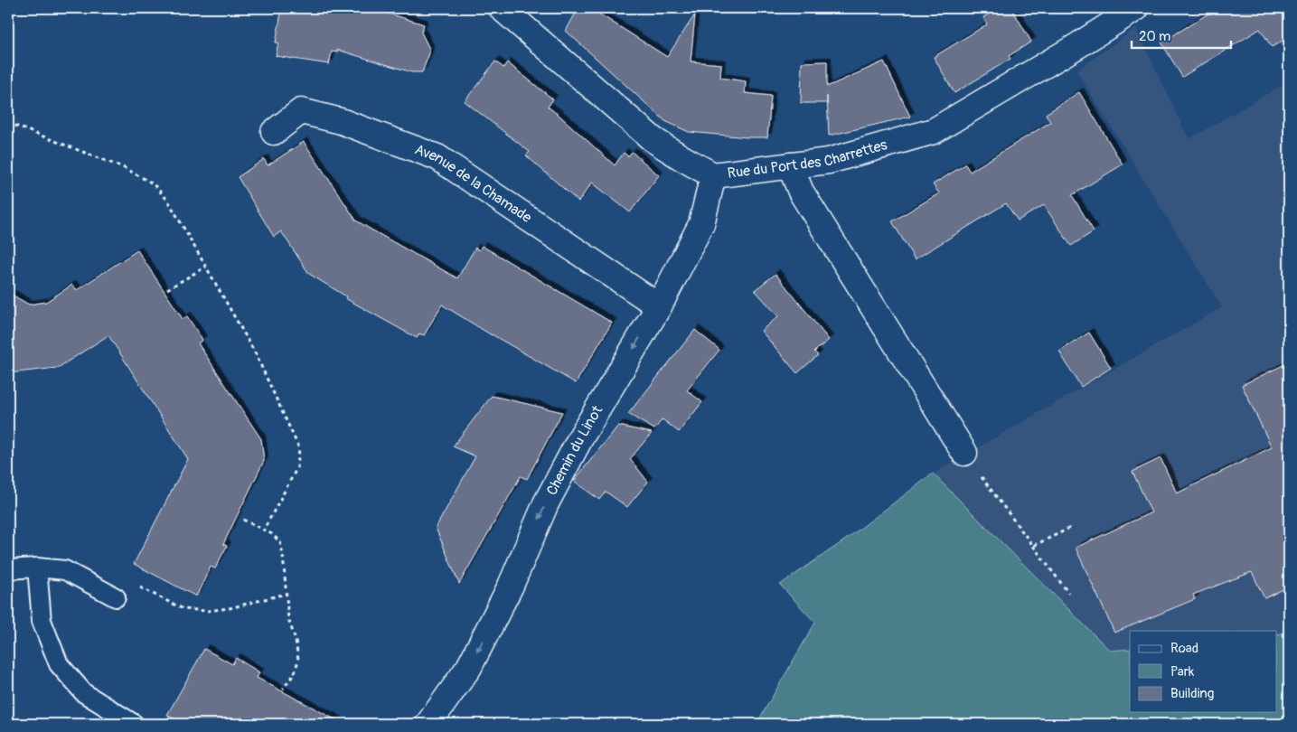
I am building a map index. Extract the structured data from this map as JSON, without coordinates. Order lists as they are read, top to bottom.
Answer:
{
  "streets": {
    "street": ["Rue du Port des Charrettes", "Avenue de la Chamade", "Chemin du Linot"]
  },
  "crossings": [
    ["Rue du Port des Charrettes", "Chemin du Linot"],
    ["Avenue de la Chamade", "Chemin du Linot"]
  ],
  "one_way": ["Chemin du Linot"],
  "legend": ["Road", "Park", "Building"],
  "scale_bar": "20 m"
}
